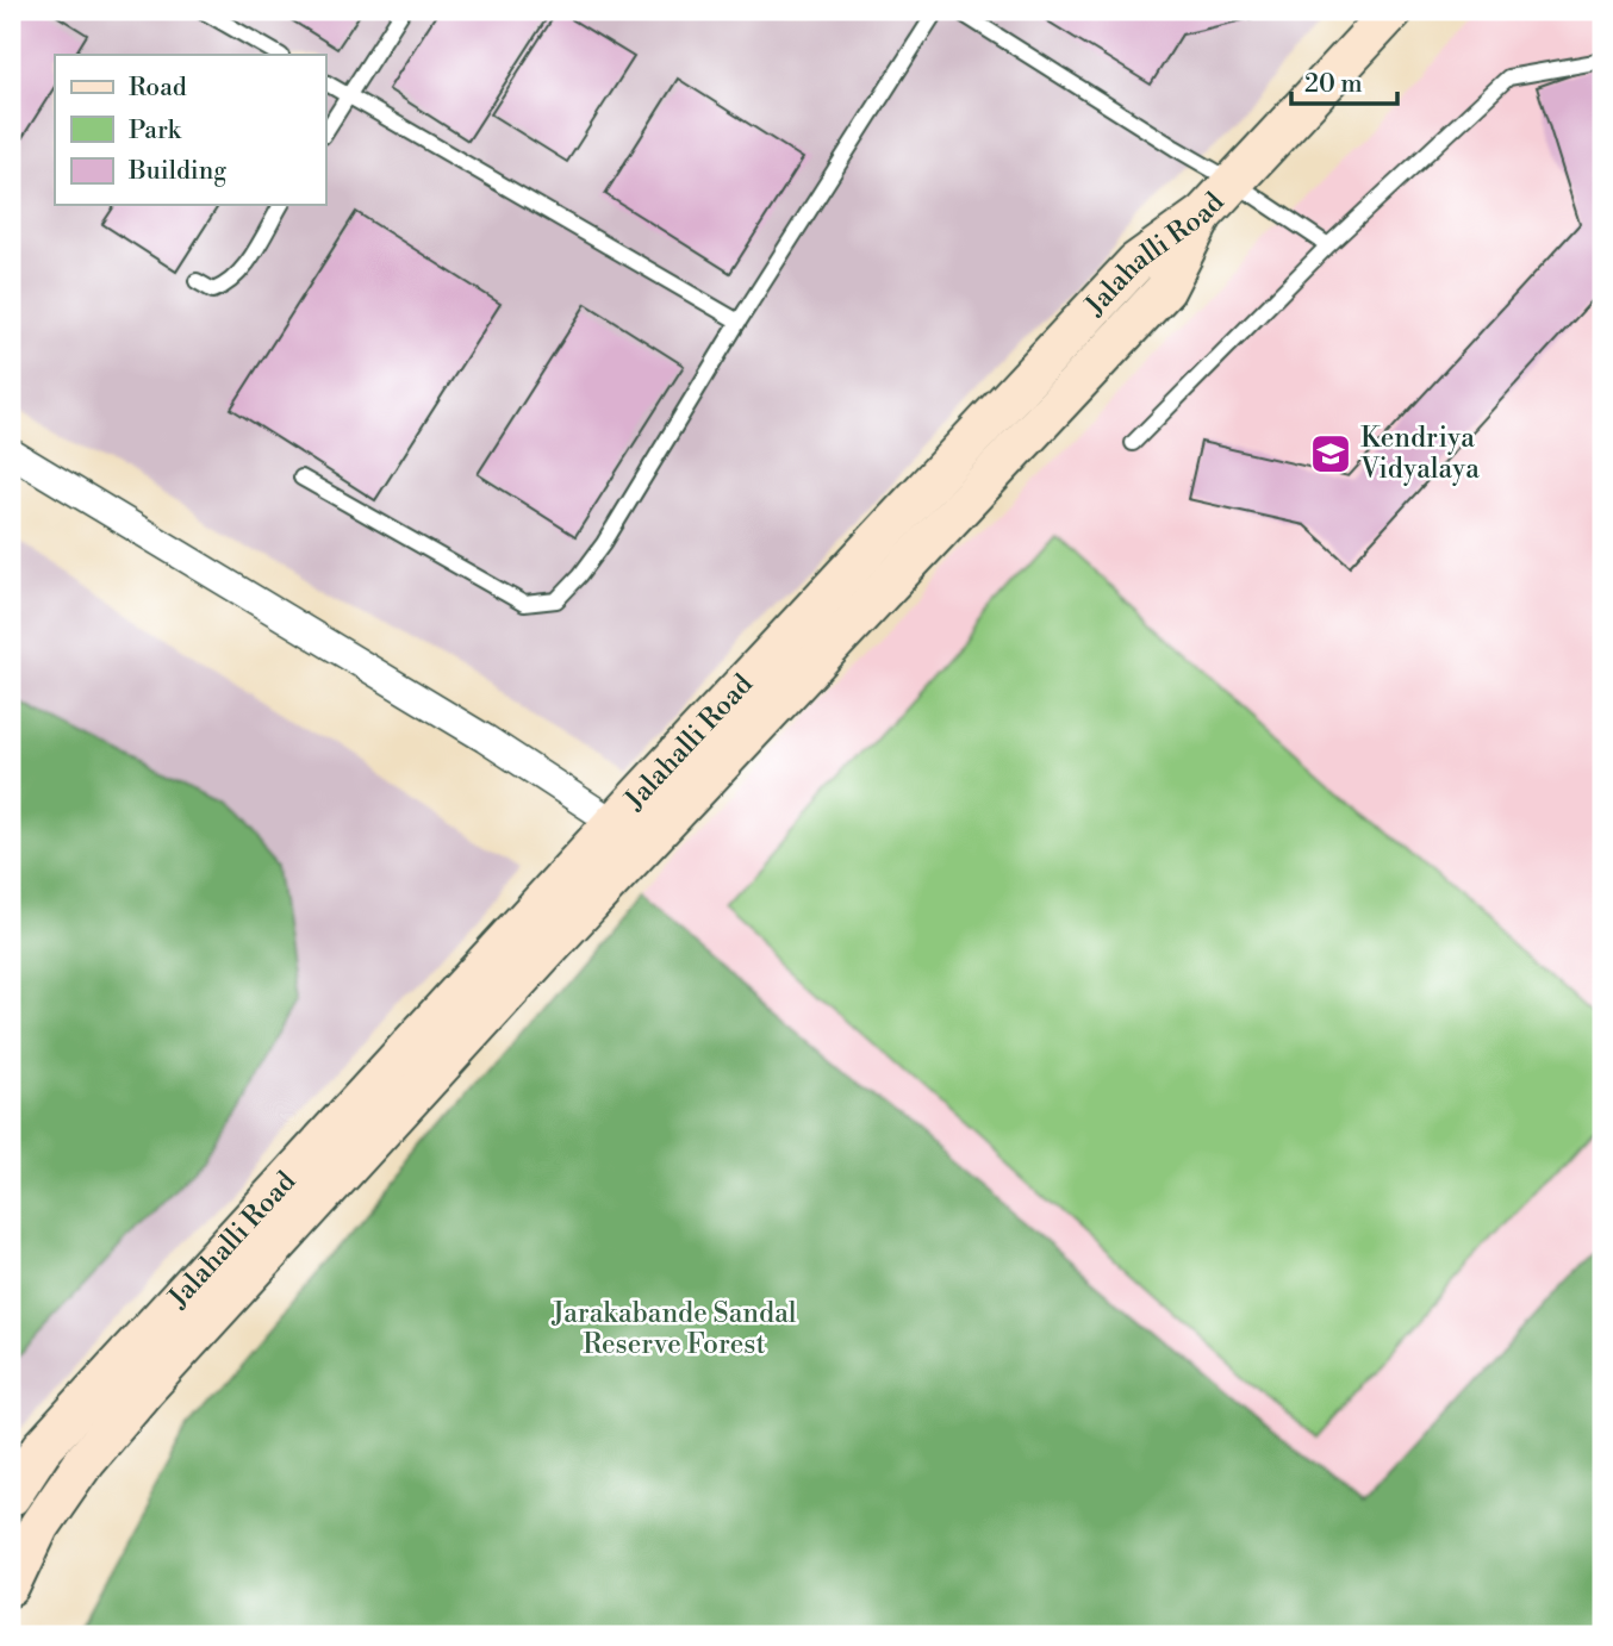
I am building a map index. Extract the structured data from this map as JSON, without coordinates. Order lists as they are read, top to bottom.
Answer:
{
  "streets": {
    "main road": ["Jalahalli Road"]
  },
  "parks": ["Jarakabande Sandal Reserve Forest"],
  "places": {
    "school or university": ["Kendriya Vidyalaya"]
  },
  "legend": ["Road", "Park", "Building"],
  "scale_bar": "20 m"
}
